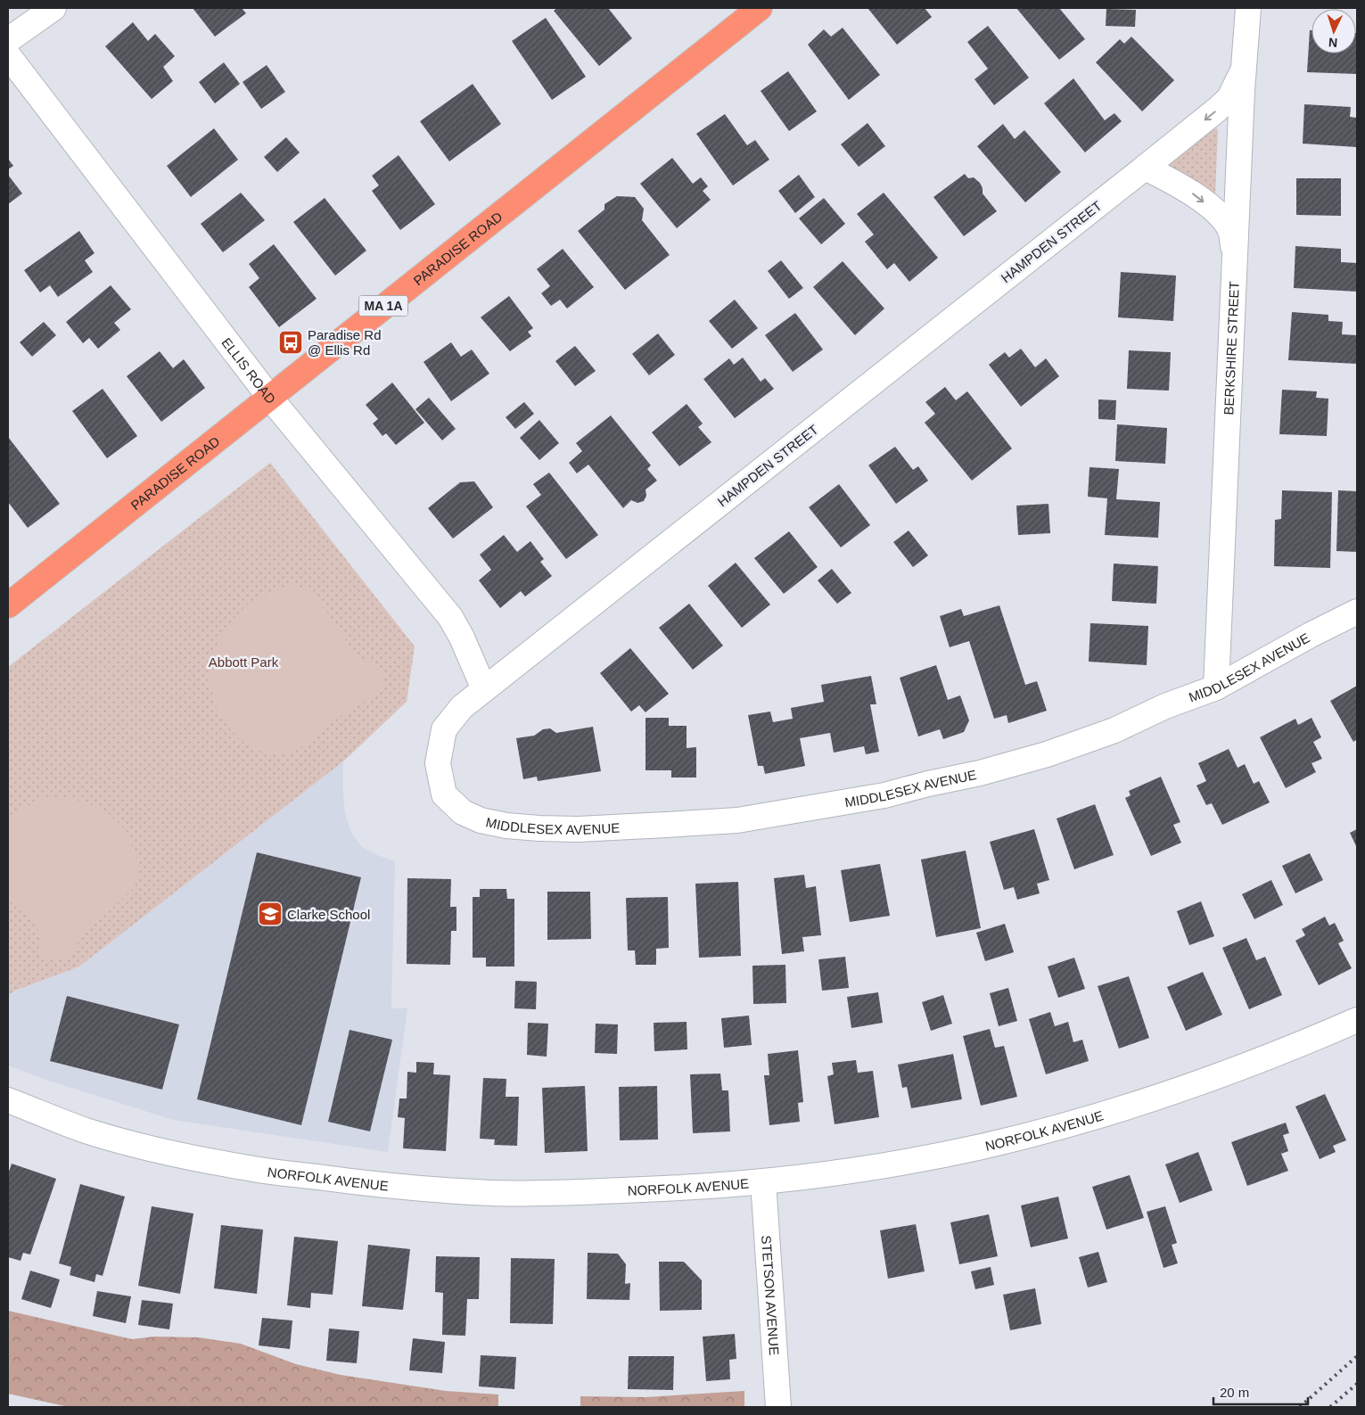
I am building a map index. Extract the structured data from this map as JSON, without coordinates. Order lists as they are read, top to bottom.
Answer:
{
  "streets": {
    "highway": ["PARADISE ROAD", "MA 1A"],
    "street": [
      "HAMPDEN STREET",
      "BERKSHIRE STREET",
      "ELLIS ROAD",
      "MIDDLESEX AVENUE",
      "NORFOLK AVENUE",
      "STETSON AVENUE"
    ]
  },
  "crossings": [
    ["HAMPDEN STREET", "BERKSHIRE STREET"],
    ["HAMPDEN STREET", "ELLIS ROAD"],
    ["HAMPDEN STREET", "MIDDLESEX AVENUE"],
    ["PARADISE ROAD", "ELLIS ROAD"],
    ["BERKSHIRE STREET", "MIDDLESEX AVENUE"],
    ["NORFOLK AVENUE", "STETSON AVENUE"]
  ],
  "parks": ["Abbott Park"],
  "places": {
    "bus stop": ["Paradise Rd @ Ellis Rd"],
    "school or university": ["Clarke School"]
  },
  "scale_bar": "20 m",
  "north": "bottom"
}
